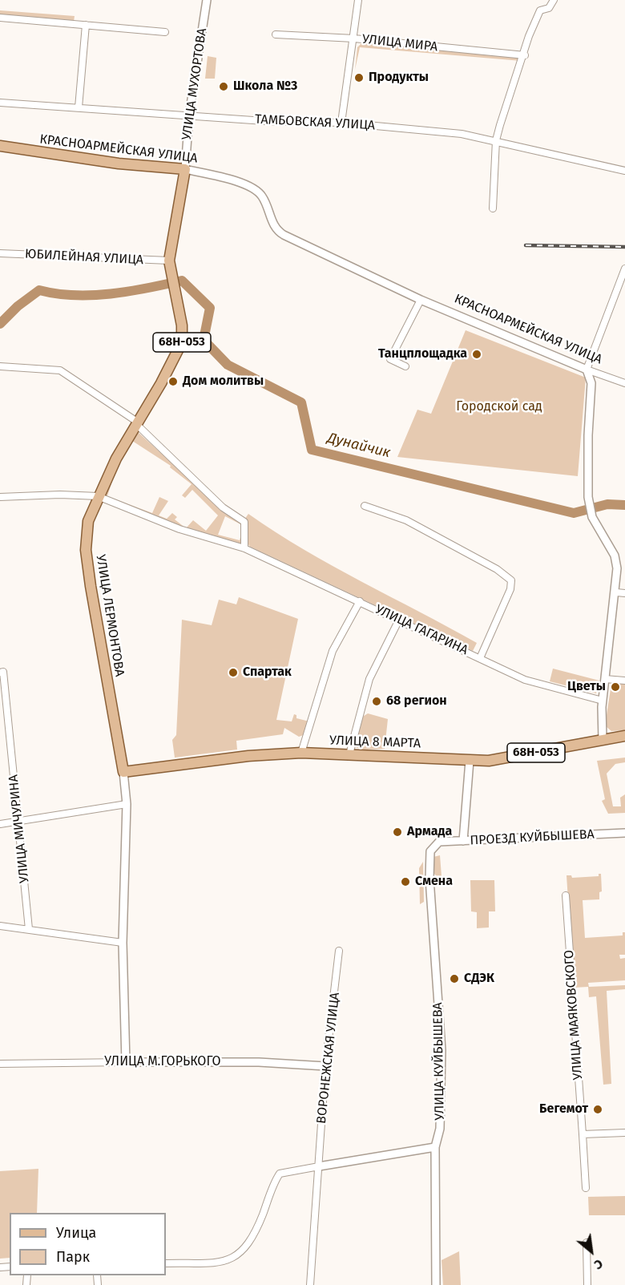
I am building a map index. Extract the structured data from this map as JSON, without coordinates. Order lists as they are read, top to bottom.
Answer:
{
  "streets": {
    "main road": [
      "КРАСНОАРМЕЙСКАЯ УЛИЦА",
      "68Н-053",
      "УЛИЦА ЛЕРМОНТОВА",
      "УЛИЦА 8 МАРТА"
    ],
    "street": [
      "УЛИЦА МИРА",
      "УЛИЦА МУХОРТОВА",
      "ТАМБОВСКАЯ УЛИЦА",
      "ЮБИЛЕЙНАЯ УЛИЦА",
      "УЛИЦА ГАГАРИНА",
      "УЛИЦА МИЧУРИНА",
      "ПРОЕЗД КУЙБЫШЕВА",
      "УЛИЦА МАЯКОВСКОГО",
      "ВОРОНЕЖСКАЯ УЛИЦА",
      "УЛИЦА КУЙБЫШЕВА",
      "УЛИЦА М.ГОРЬКОГО"
    ]
  },
  "crossings": [
    ["УЛИЦА МУХОРТОВА", "ТАМБОВСКАЯ УЛИЦА"],
    ["УЛИЦА МУХОРТОВА", "КРАСНОАРМЕЙСКАЯ УЛИЦА"],
    ["УЛИЦА МУХОРТОВА", "УЛИЦА ЛЕРМОНТОВА"],
    ["КРАСНОАРМЕЙСКАЯ УЛИЦА", "УЛИЦА ЛЕРМОНТОВА"],
    ["ЮБИЛЕЙНАЯ УЛИЦА", "УЛИЦА ЛЕРМОНТОВА"],
    ["УЛИЦА ЛЕРМОНТОВА", "УЛИЦА ГАГАРИНА"],
    ["УЛИЦА ЛЕРМОНТОВА", "УЛИЦА 8 МАРТА"],
    ["УЛИЦА ЛЕРМОНТОВА", "УЛИЦА М.ГОРЬКОГО"],
    ["ПРОЕЗД КУЙБЫШЕВА", "УЛИЦА КУЙБЫШЕВА"],
    ["ВОРОНЕЖСКАЯ УЛИЦА", "УЛИЦА М.ГОРЬКОГО"]
  ],
  "water": ["Дунайчик"],
  "parks": ["Городской сад"],
  "places": [
    "Продукты",
    "Школа №3",
    "Танцплощадка",
    "Дом молитвы",
    "Спартак",
    "Цветы",
    "68 регион",
    "Армада",
    "Смена",
    "СДЭК",
    "Бегемот"
  ],
  "legend": ["Улица", "Парк"],
  "north": "bottom right"
}
